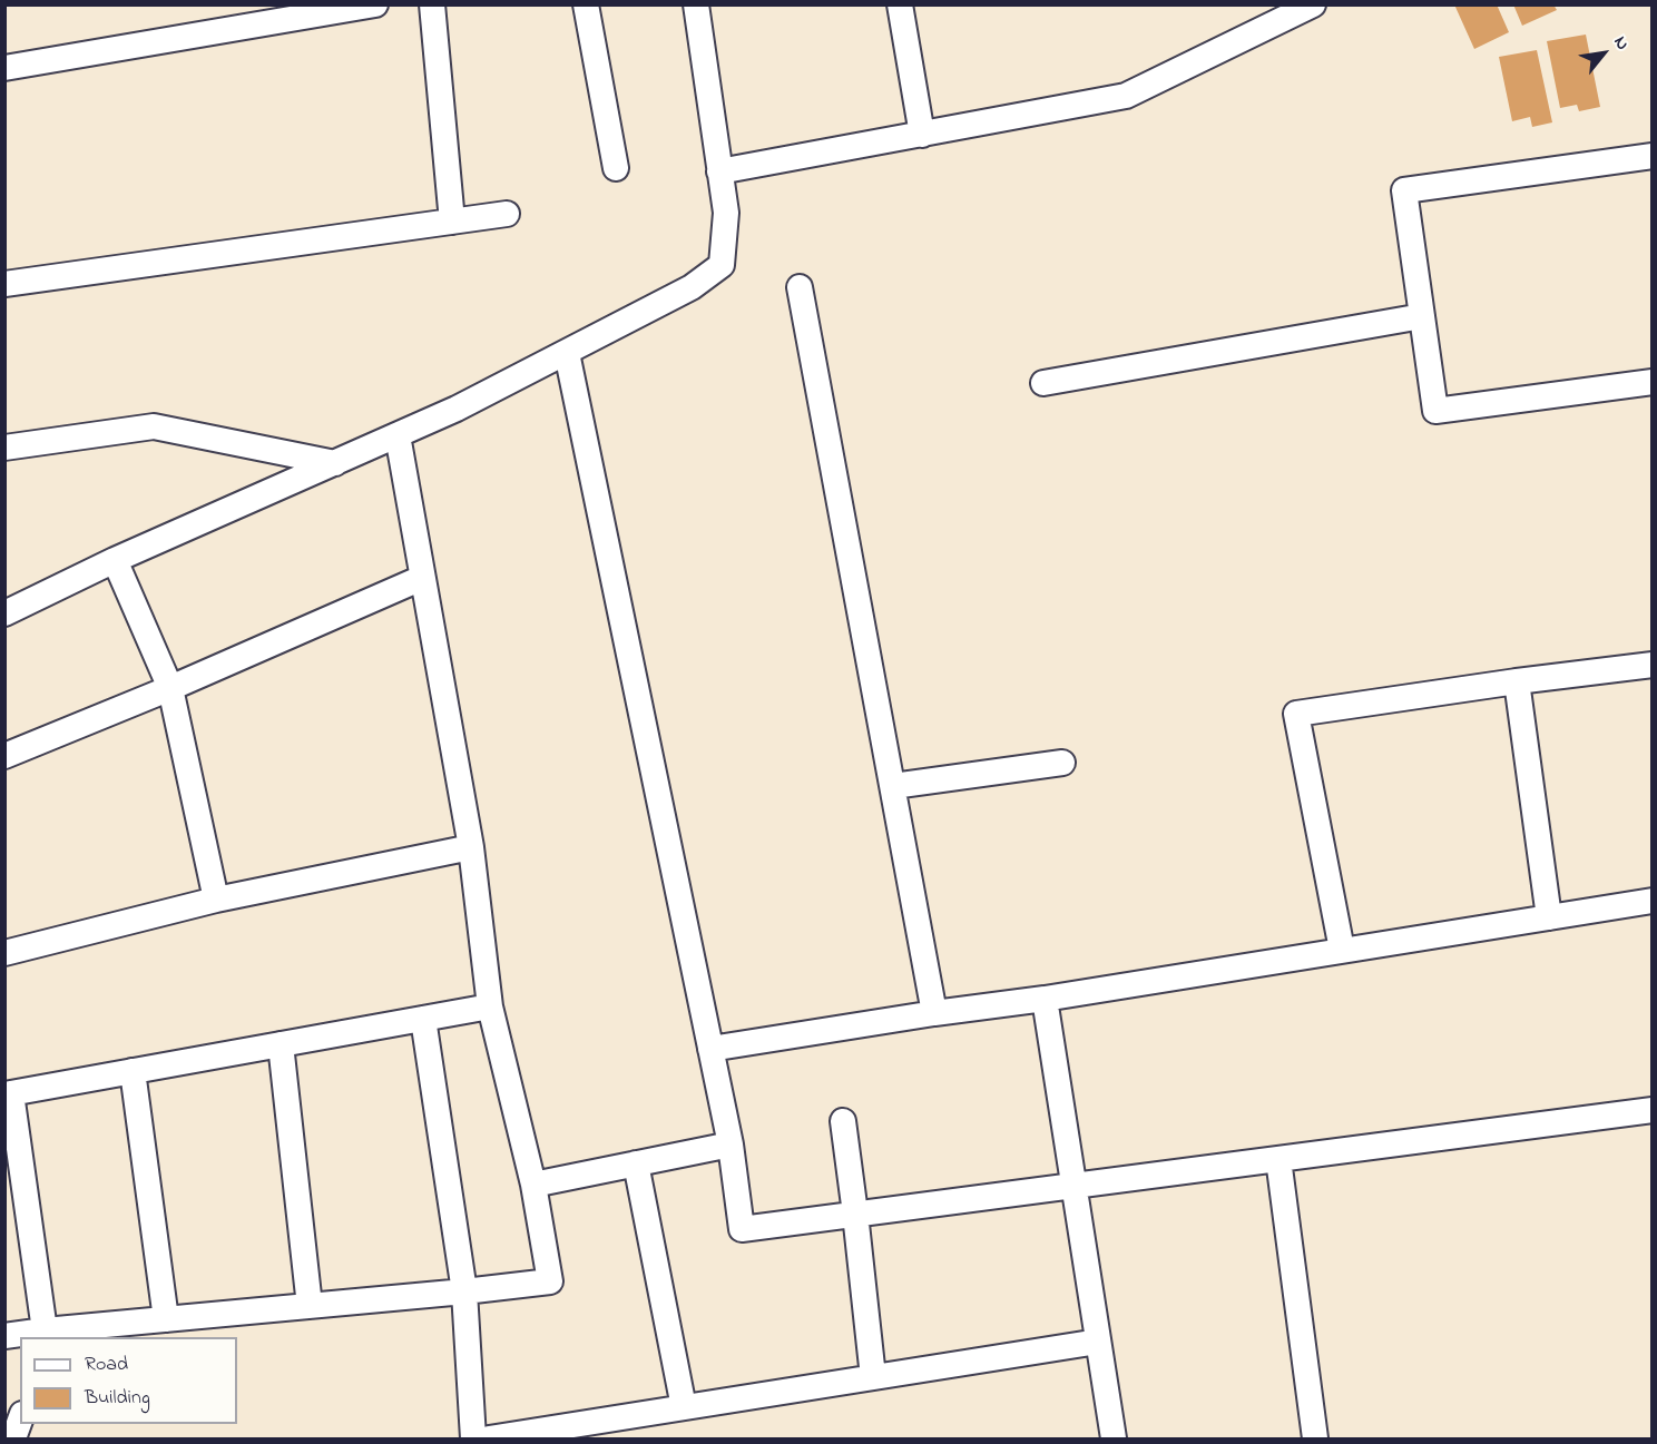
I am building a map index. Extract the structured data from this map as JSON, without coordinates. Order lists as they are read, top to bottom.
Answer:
{
  "legend": ["Road", "Building"],
  "north": "top right"
}
